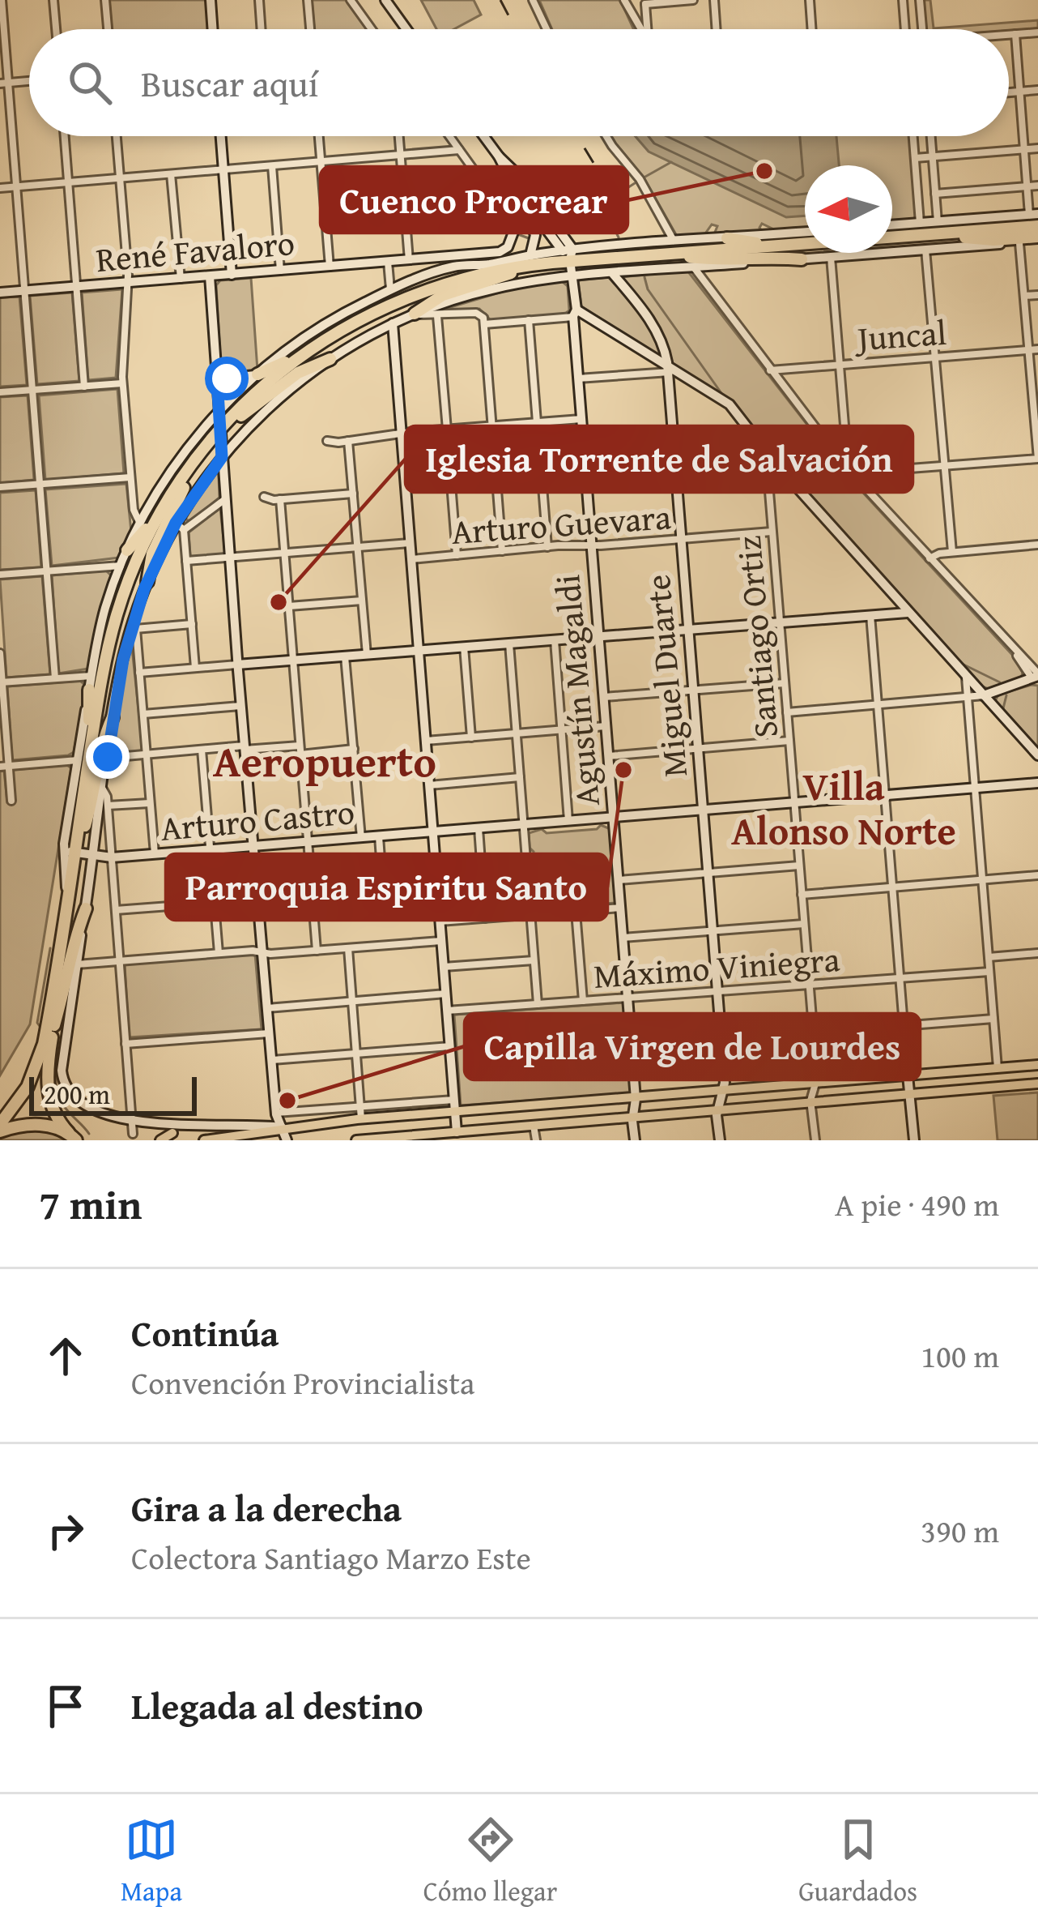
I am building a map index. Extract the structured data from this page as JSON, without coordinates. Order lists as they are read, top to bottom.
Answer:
{
  "streets": {
    "street": [
      "René Favaloro",
      "Juncal",
      "Arturo Guevara",
      "Santiago Ortiz",
      "Miguel Duarte",
      "Agustín Magaldi",
      "Arturo Castro",
      "Máximo Viniegra"
    ]
  },
  "crossings": [
    ["Arturo Guevara", "Santiago Ortiz"],
    ["Arturo Guevara", "Miguel Duarte"],
    ["Arturo Guevara", "Agustín Magaldi"],
    ["Santiago Ortiz", "Arturo Castro"],
    ["Santiago Ortiz", "Máximo Viniegra"],
    ["Miguel Duarte", "Arturo Castro"],
    ["Miguel Duarte", "Máximo Viniegra"],
    ["Agustín Magaldi", "Arturo Castro"],
    ["Agustín Magaldi", "Máximo Viniegra"]
  ],
  "districts": ["Aeropuerto", "Villa Alonso Norte"],
  "places": [
    "Cuenco Procrear",
    "Iglesia Torrente de Salvación",
    "Parroquia Espiritu Santo",
    "Capilla Virgen de Lourdes"
  ],
  "scale_bar": "200 m",
  "north": "left",
  "page": {
    "search": "Buscar aquí",
    "scale": "200 m",
    "heading": ["7 min", "A pie · 490 m"],
    "list": [
      ["Continúa", "Convención Provincialista", "100 m"],
      ["Gira a la derecha", "Colectora Santiago Marzo Este", "390 m"],
      "Llegada al destino"
    ],
    "nav": ["Mapa", "Cómo llegar", "Guardados"]
  }
}
